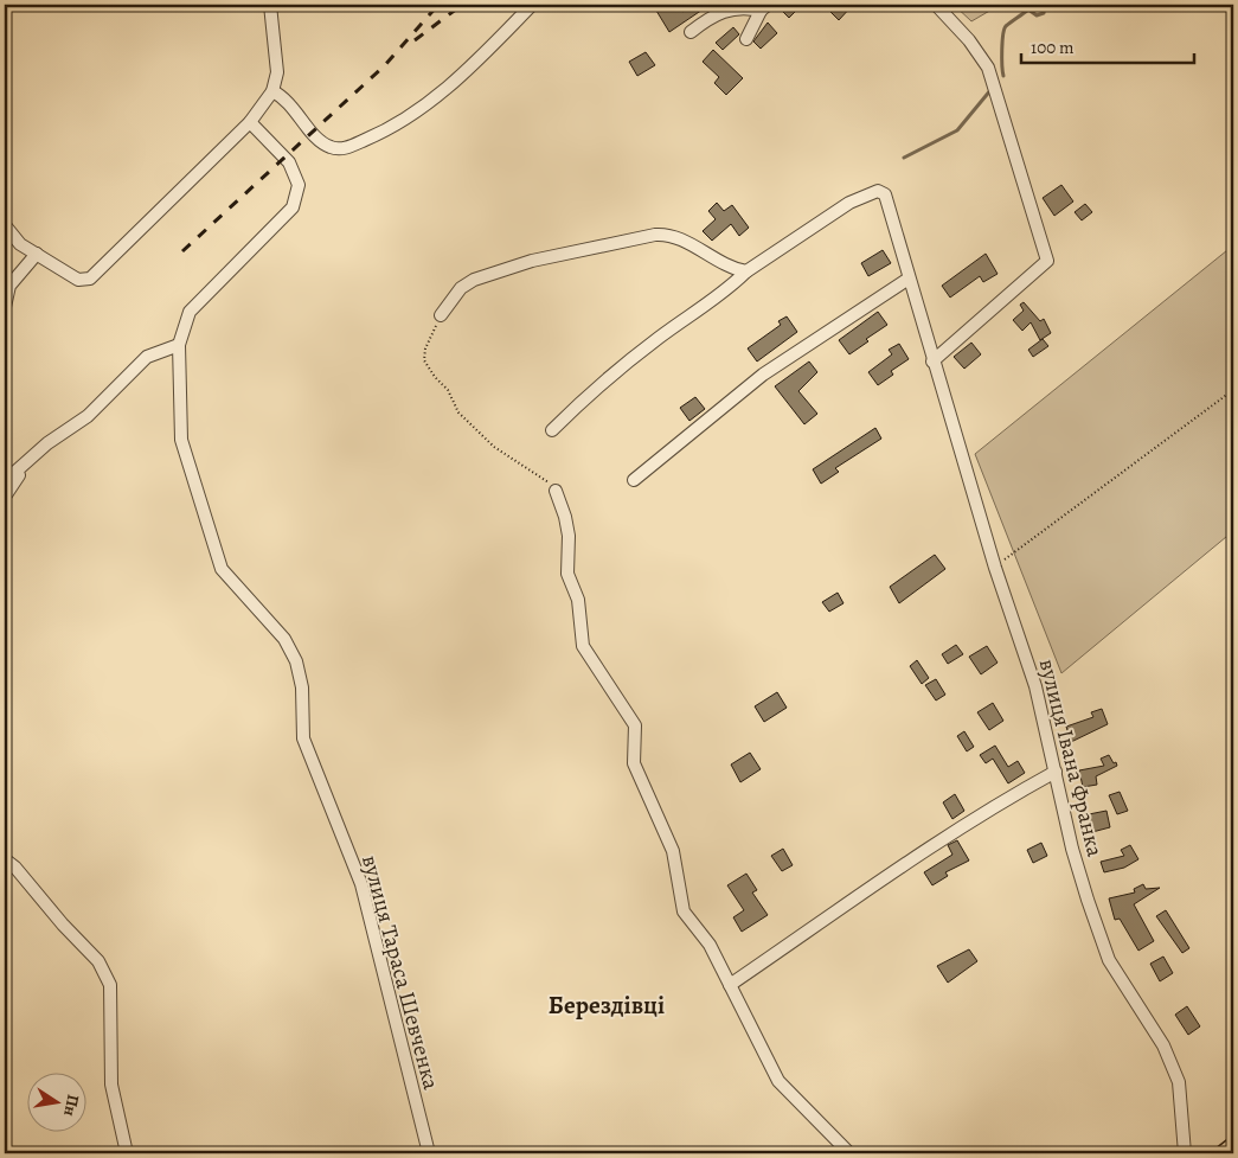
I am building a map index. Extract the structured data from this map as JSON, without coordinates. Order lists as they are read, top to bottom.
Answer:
{
  "streets": {
    "street": ["вулиця Івана Франка", "вулиця Тараса Шевченка"]
  },
  "districts": ["Берездівці"],
  "scale_bar": "100 m",
  "north": "right"
}
